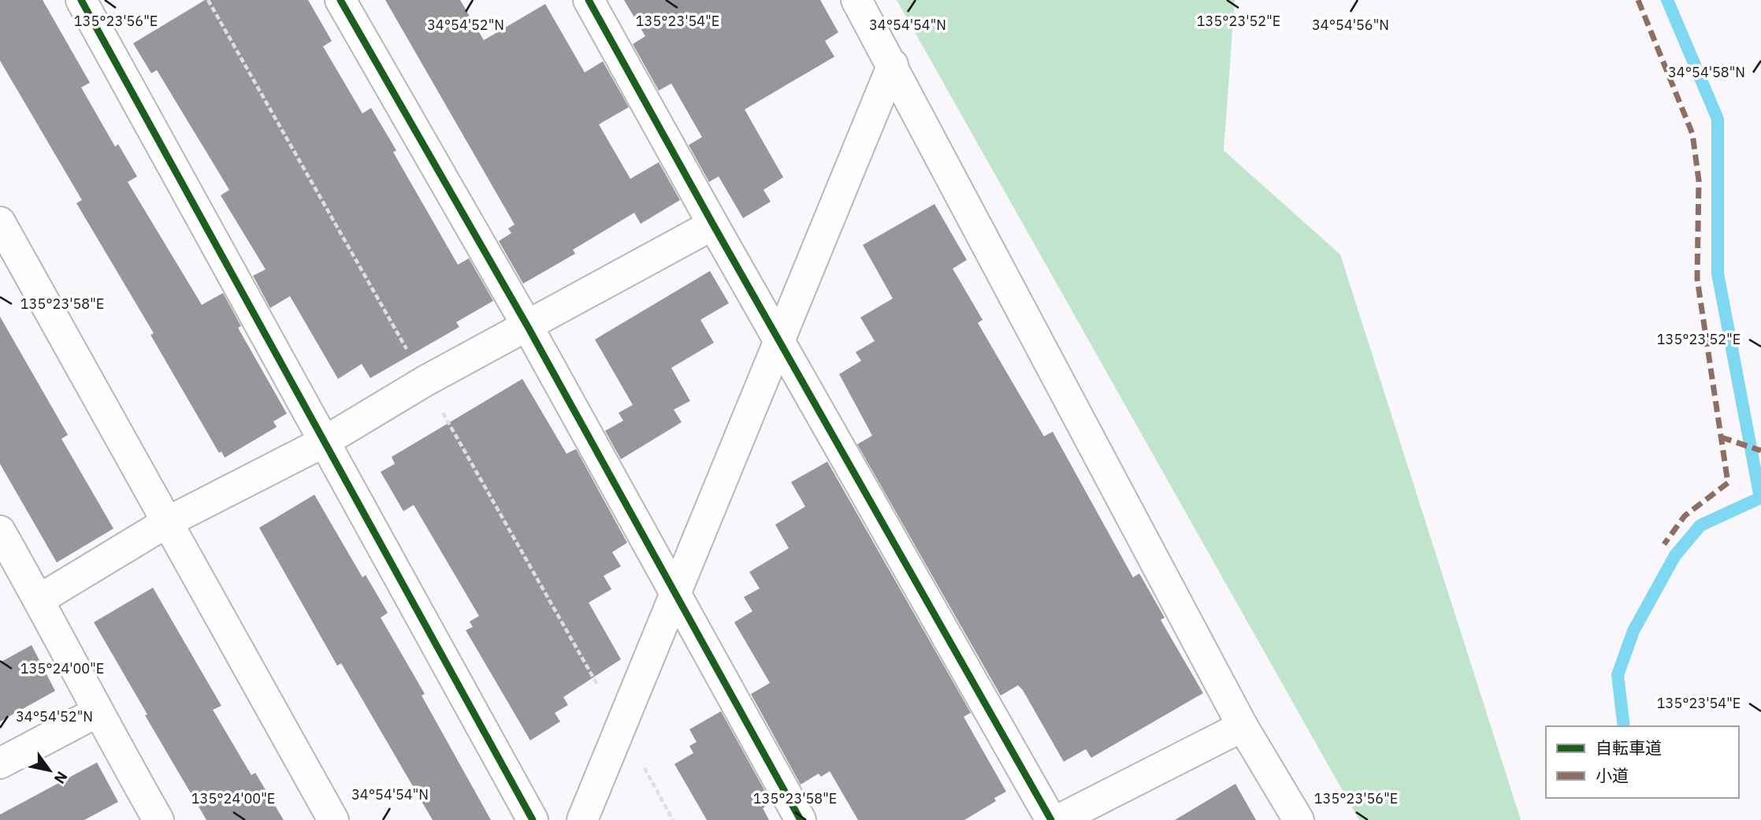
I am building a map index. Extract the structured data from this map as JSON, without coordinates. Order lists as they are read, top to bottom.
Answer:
{
  "legend": ["自転車道", "小道"],
  "north": "bottom right",
  "coordinates": [
    "135°23'52\"E",
    "135°23'56\"E",
    "135°23'54\"E",
    "34°54'52\"N",
    "34°54'54\"N",
    "34°54'56\"N",
    "34°54'58\"N",
    "135°23'58\"E",
    "135°24'00\"E"
  ]
}
